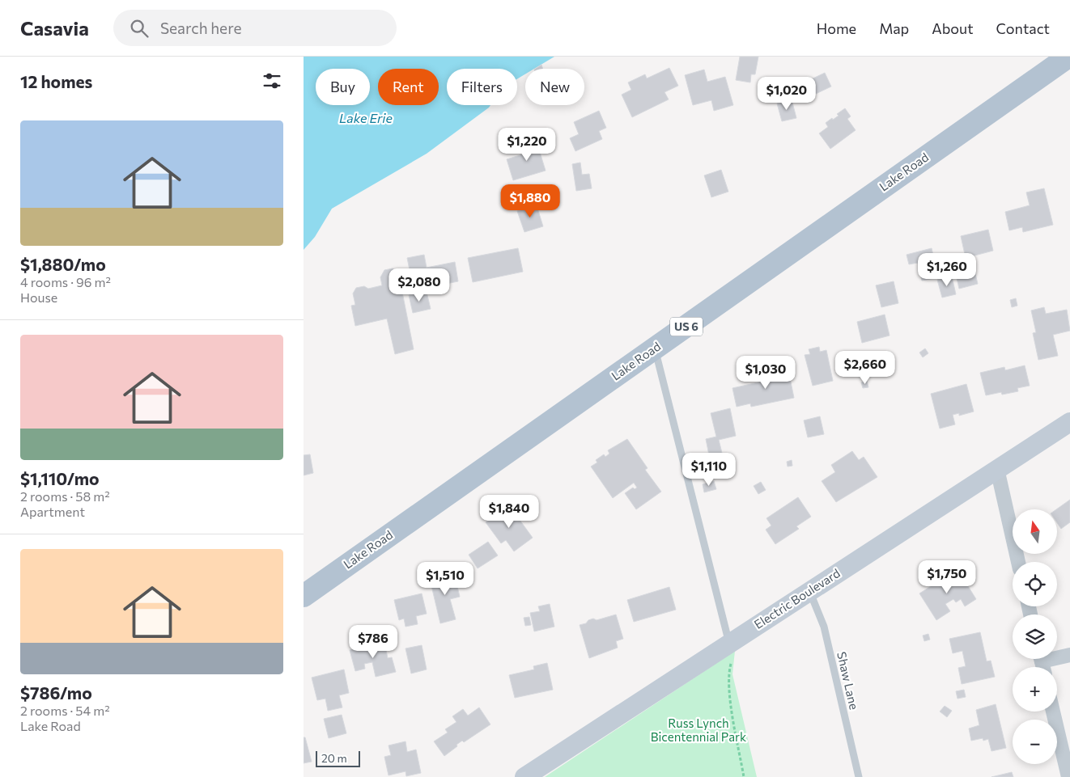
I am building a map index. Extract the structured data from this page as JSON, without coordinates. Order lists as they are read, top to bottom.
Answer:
{
  "streets": {
    "main road": ["Lake Road", "US 6"],
    "street": ["Electric Boulevard"],
    "lane": ["Shaw Lane"]
  },
  "crossings": [
    ["Electric Boulevard", "Shaw Lane"]
  ],
  "water": ["Lake Erie"],
  "parks": ["Russ Lynch Bicentennial Park"],
  "scale_bar": "20 m",
  "north": "top",
  "page": {
    "header": "Casavia",
    "search": "Search here",
    "nav": [
      "Home",
      "Map",
      "About",
      "Contact"
    ],
    "heading": "12 homes",
    "chip": [
      "Buy",
      "Rent",
      "Filters",
      "New"
    ],
    "price": [
      "$1,020",
      "$1,220",
      "$1,880",
      "$1,260",
      "$2,080",
      "$2,660",
      "$1,030",
      "$1,110",
      "$1,840",
      "$1,750",
      "$1,510",
      "$786"
    ],
    "list": [
      {
        "name": "$1,880/mo",
        "note": "4 rooms · 96 m² · House"
      },
      {
        "name": "$1,110/mo",
        "note": "2 rooms · 58 m² · Apartment"
      },
      {
        "name": "$786/mo",
        "note": "2 rooms · 54 m² · Lake Road"
      }
    ],
    "map_buttons": ["+", "−"],
    "scale": "20 m"
  }
}
